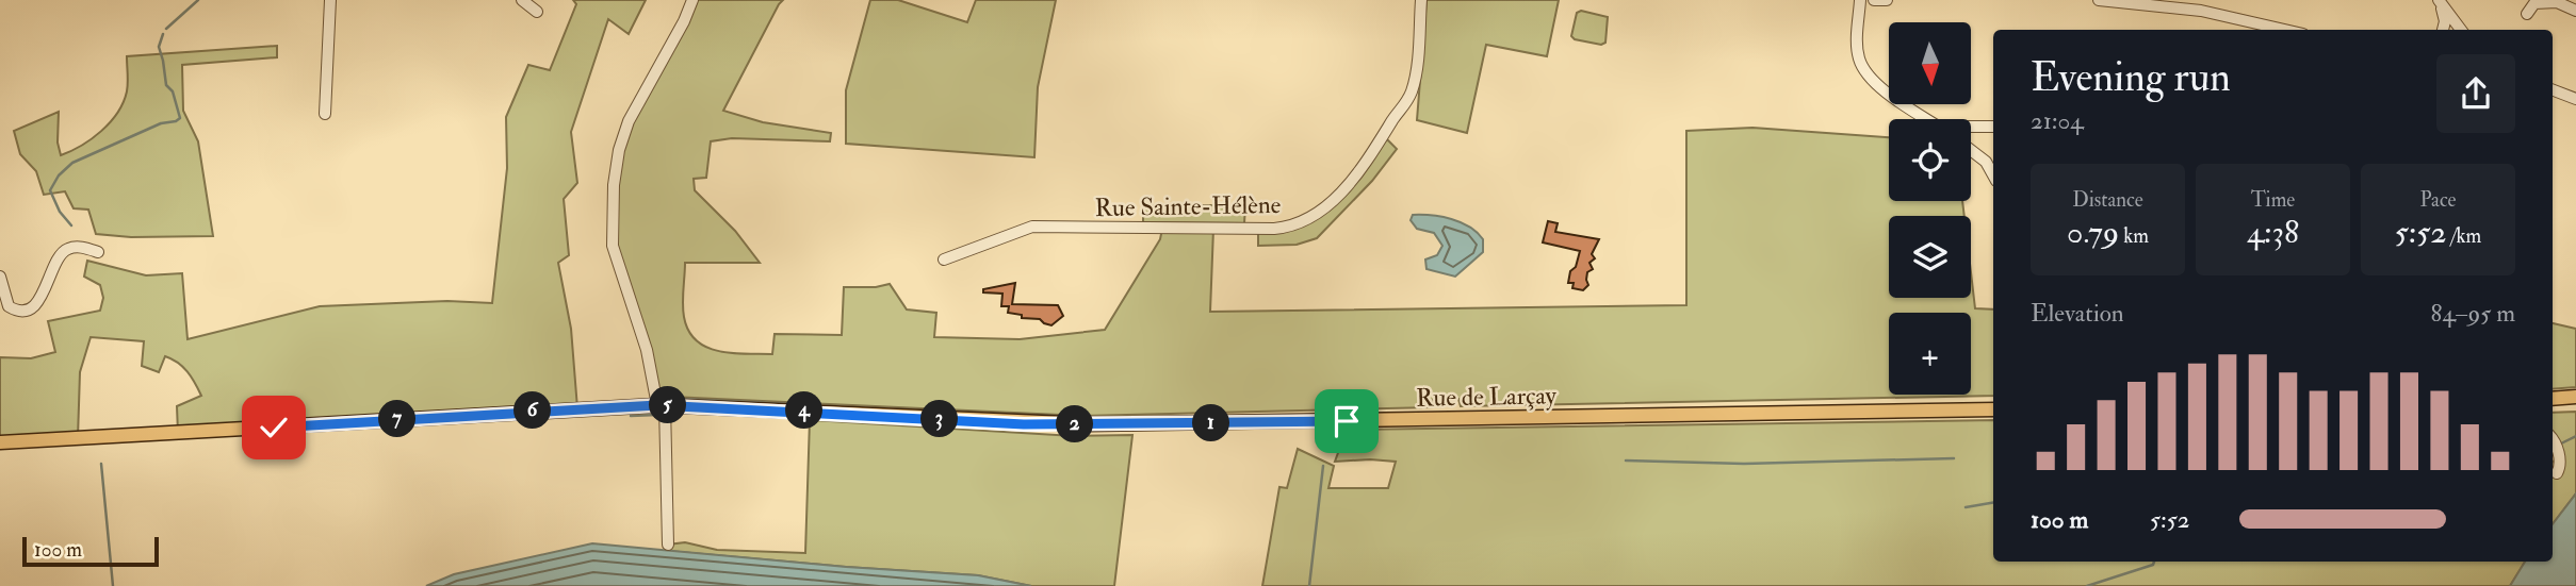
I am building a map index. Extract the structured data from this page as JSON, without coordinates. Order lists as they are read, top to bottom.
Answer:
{
  "streets": {
    "main road": ["Rue de Larçay"],
    "street": ["Rue Sainte-Hélène"]
  },
  "scale_bar": "100 m",
  "north": "bottom",
  "page": {
    "map_buttons": "+",
    "heading": ["Evening run", "21:04"],
    "stats": [
      ["Distance", "0.79 km"],
      ["Time", "4:38"],
      ["Pace", "5:52 /km"]
    ],
    "chart": ["Elevation", "84–95 m"],
    "pins": [
      "5",
      "4",
      "6",
      "3",
      "7",
      "1",
      "2"
    ],
    "list": [
      {
        "name": "100 m",
        "note": "5:52"
      }
    ],
    "scale": "100 m"
  }
}
